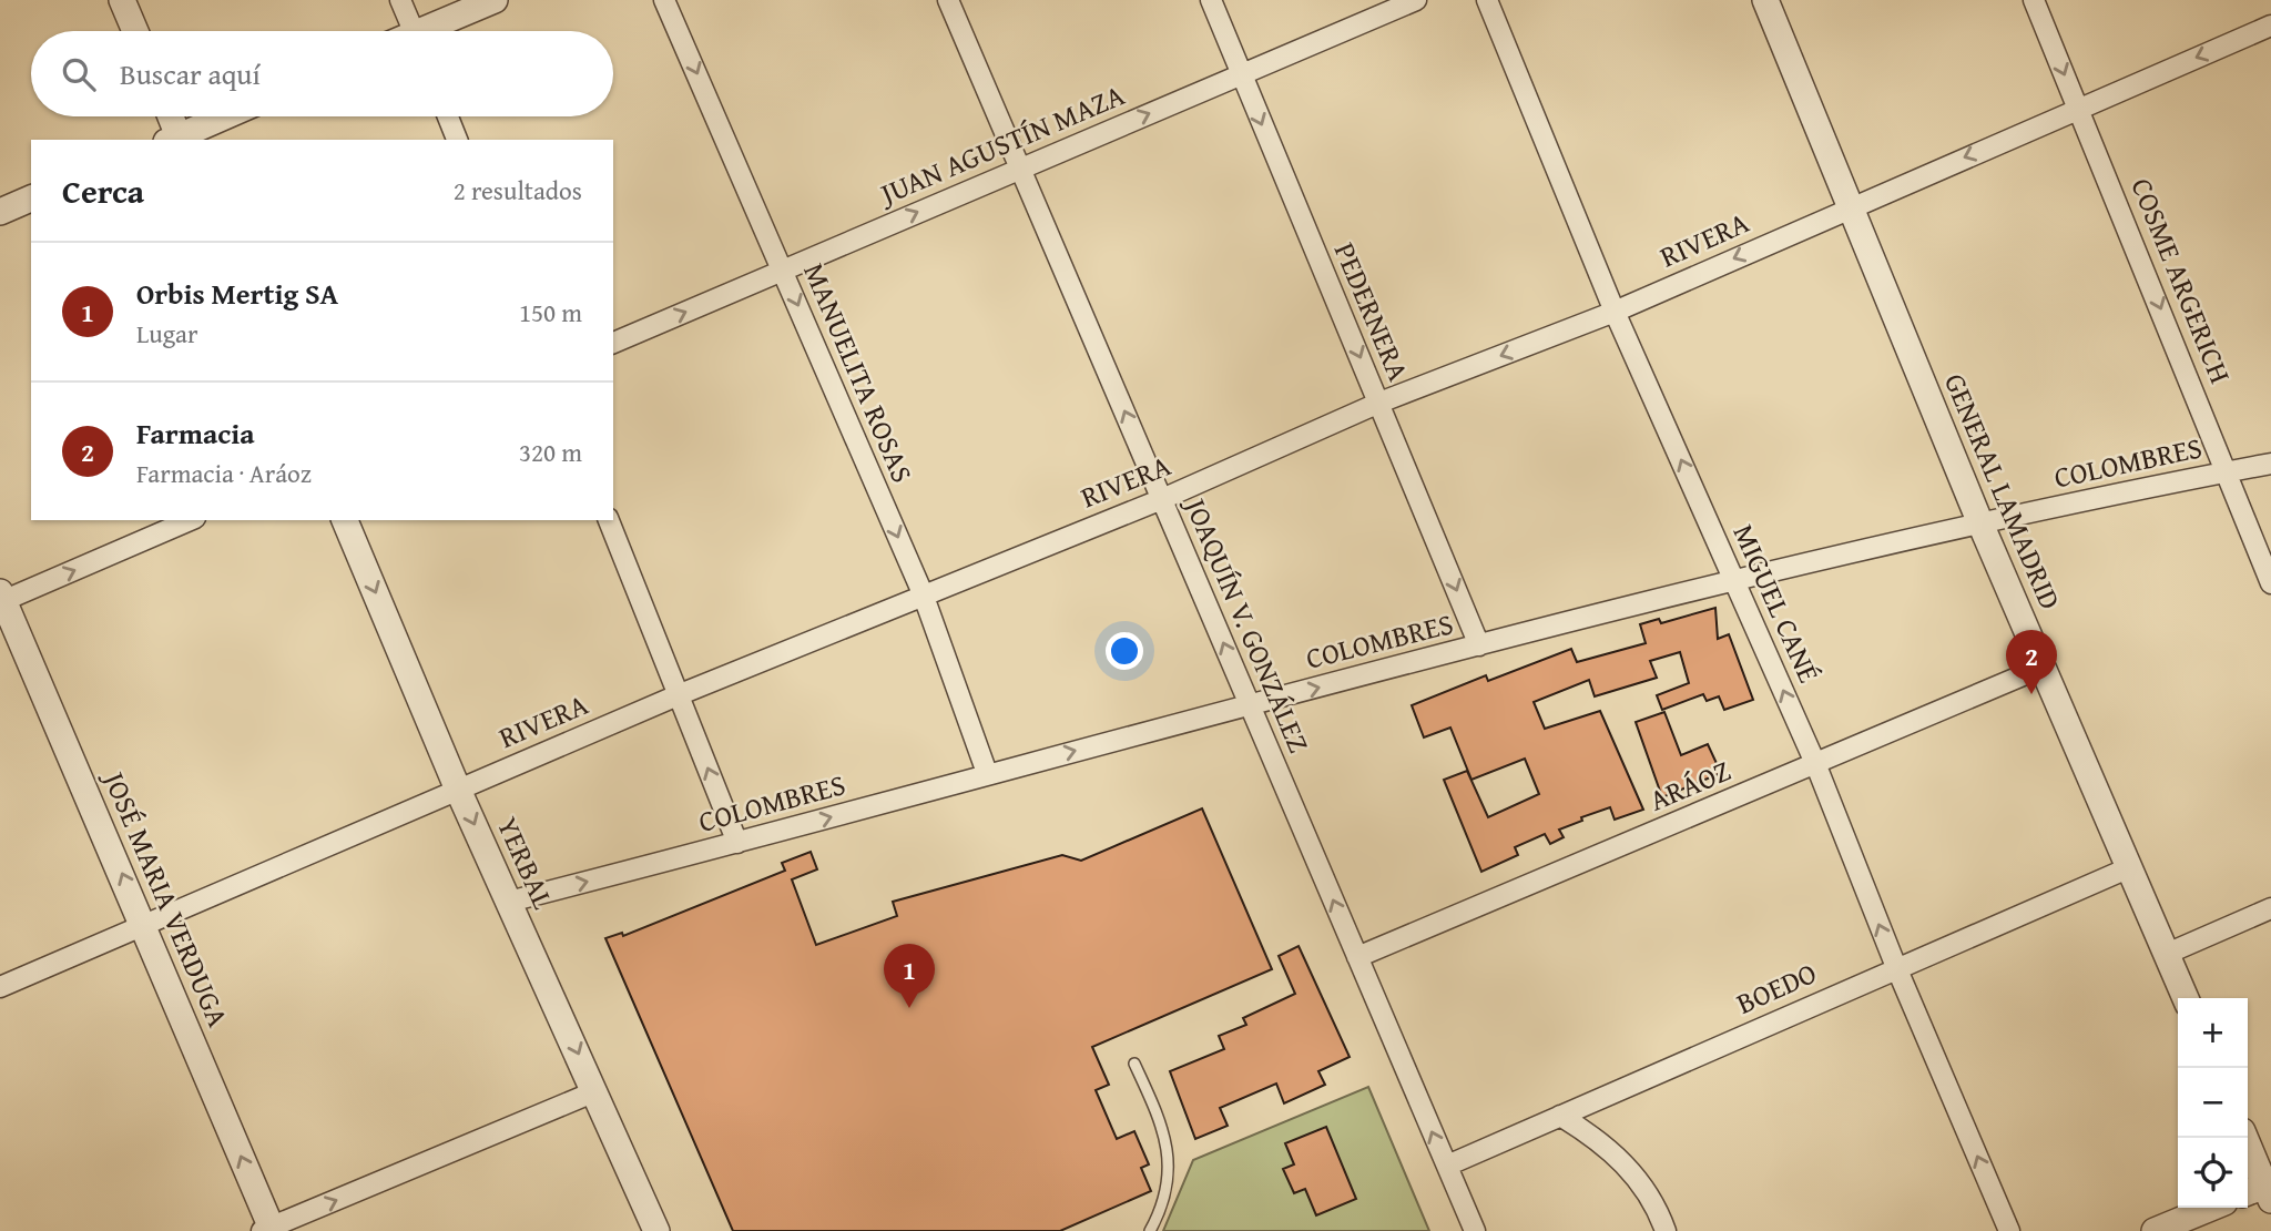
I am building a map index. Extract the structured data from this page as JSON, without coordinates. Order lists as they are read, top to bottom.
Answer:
{
  "streets": {
    "street": [
      "JUAN AGUSTÍN MAZA",
      "RIVERA",
      "COSME ARGERICH",
      "PEDERNERA",
      "MANUELITA ROSAS",
      "COLOMBRES",
      "GENERAL LAMADRID",
      "MIGUEL CANÉ",
      "JOAQUÍN V. GONZÁLEZ",
      "ARÁOZ",
      "YERBAL",
      "JOSÉ MARIA VERDUGA",
      "BOEDO"
    ]
  },
  "crossings": [
    ["JUAN AGUSTÍN MAZA", "PEDERNERA"],
    ["JUAN AGUSTÍN MAZA", "MANUELITA ROSAS"],
    ["JUAN AGUSTÍN MAZA", "JOAQUÍN V. GONZÁLEZ"],
    ["RIVERA", "COSME ARGERICH"],
    ["RIVERA", "PEDERNERA"],
    ["RIVERA", "MANUELITA ROSAS"],
    ["RIVERA", "GENERAL LAMADRID"],
    ["RIVERA", "MIGUEL CANÉ"],
    ["RIVERA", "JOAQUÍN V. GONZÁLEZ"],
    ["RIVERA", "YERBAL"],
    ["RIVERA", "JOSÉ MARIA VERDUGA"],
    ["COSME ARGERICH", "COLOMBRES"],
    ["PEDERNERA", "COLOMBRES"],
    ["MANUELITA ROSAS", "COLOMBRES"],
    ["COLOMBRES", "GENERAL LAMADRID"],
    ["COLOMBRES", "MIGUEL CANÉ"],
    ["COLOMBRES", "JOAQUÍN V. GONZÁLEZ"],
    ["COLOMBRES", "YERBAL"],
    ["GENERAL LAMADRID", "ARÁOZ"],
    ["GENERAL LAMADRID", "BOEDO"],
    ["MIGUEL CANÉ", "ARÁOZ"],
    ["MIGUEL CANÉ", "BOEDO"],
    ["JOAQUÍN V. GONZÁLEZ", "ARÁOZ"],
    ["JOAQUÍN V. GONZÁLEZ", "BOEDO"]
  ],
  "one_way": [
    "JUAN AGUSTÍN MAZA",
    "RIVERA",
    "COSME ARGERICH",
    "PEDERNERA",
    "MANUELITA ROSAS",
    "COLOMBRES",
    "MIGUEL CANÉ",
    "JOAQUÍN V. GONZÁLEZ",
    "YERBAL",
    "JOSÉ MARIA VERDUGA"
  ],
  "page": {
    "search": "Buscar aquí",
    "heading": ["Cerca", "2 resultados"],
    "list": [
      {
        "mark": "1",
        "name": "Orbis Mertig SA",
        "note": "Lugar",
        "value": "150 m"
      },
      {
        "mark": "2",
        "name": "Farmacia",
        "note": "Farmacia · Aráoz",
        "value": "320 m"
      }
    ],
    "pins": ["2", "1"],
    "map_buttons": ["+", "−"]
  }
}
